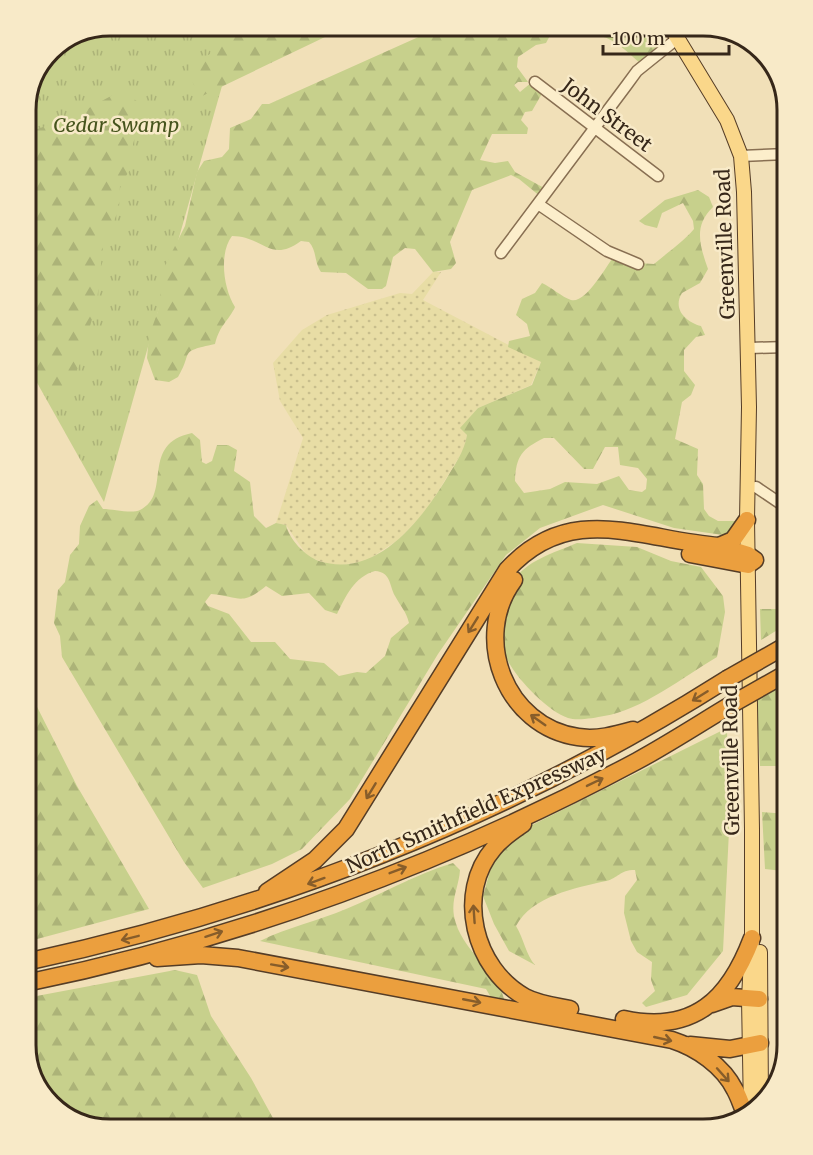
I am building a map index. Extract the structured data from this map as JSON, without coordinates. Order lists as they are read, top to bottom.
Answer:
{
  "streets": {
    "highway": ["North Smithfield Expressway"],
    "main road": ["Greenville Road"],
    "street": ["John Street"]
  },
  "parks": ["Cedar Swamp"],
  "scale_bar": "100 m"
}
